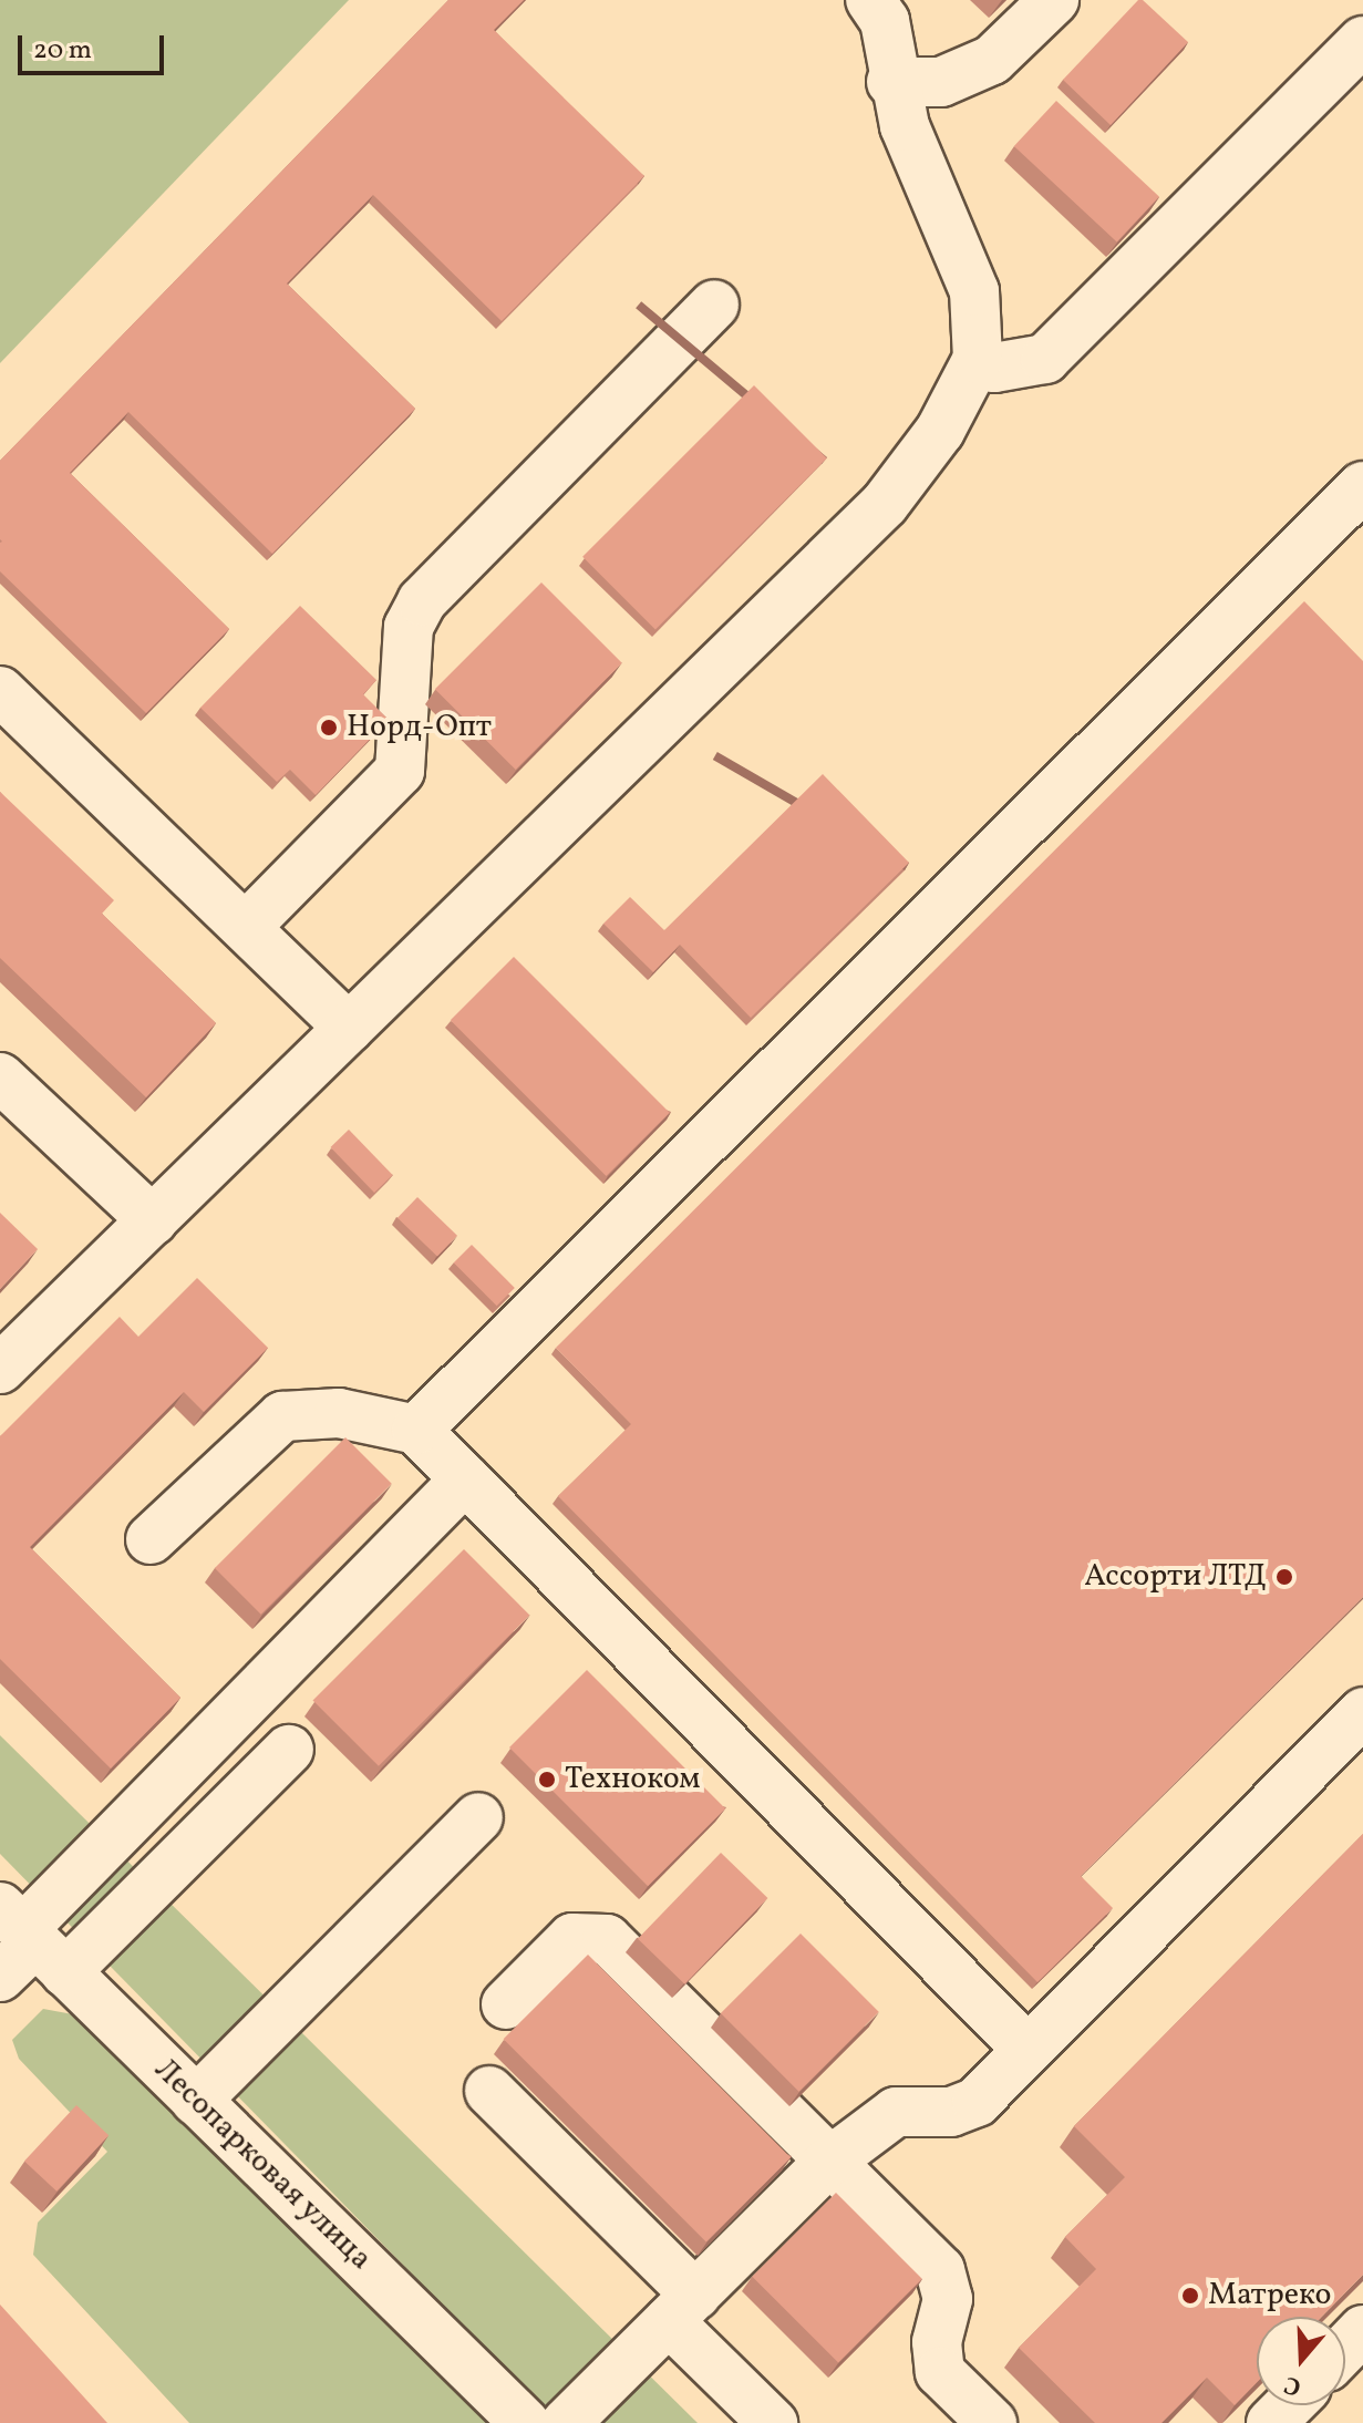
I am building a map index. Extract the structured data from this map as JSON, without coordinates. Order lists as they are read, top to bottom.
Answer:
{
  "streets": {
    "street": ["Лесопарковая улица"]
  },
  "places": [
    "Норд-Опт",
    "Ассорти ЛТД",
    "Техноком",
    "Матреко"
  ],
  "scale_bar": "20 m",
  "north": "bottom"
}
